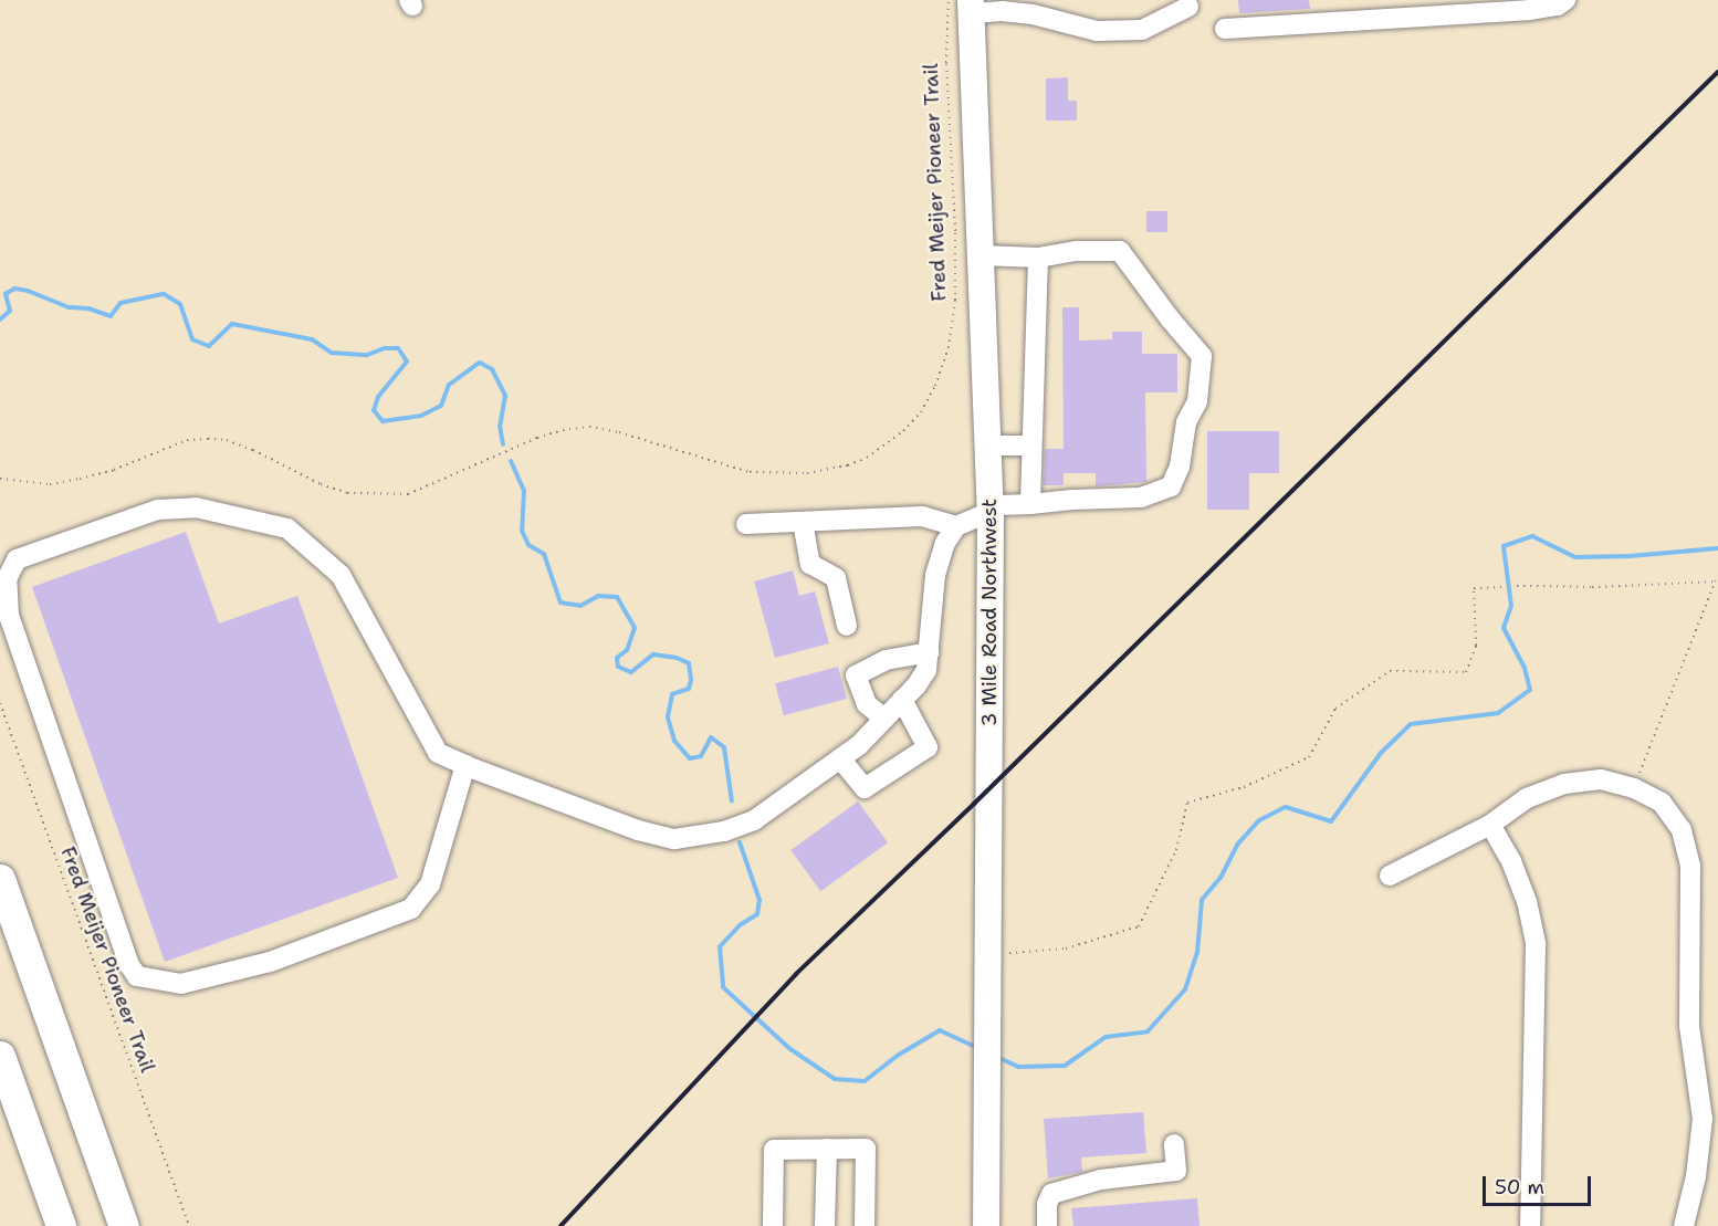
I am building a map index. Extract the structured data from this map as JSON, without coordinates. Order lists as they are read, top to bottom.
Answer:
{
  "streets": {
    "main road": ["3 Mile Road Northwest"],
    "path": ["Fred Meijer Pioneer Trail"]
  },
  "crossings": [
    ["Fred Meijer Pioneer Trail", "3 Mile Road Northwest"]
  ],
  "scale_bar": "50 m"
}
